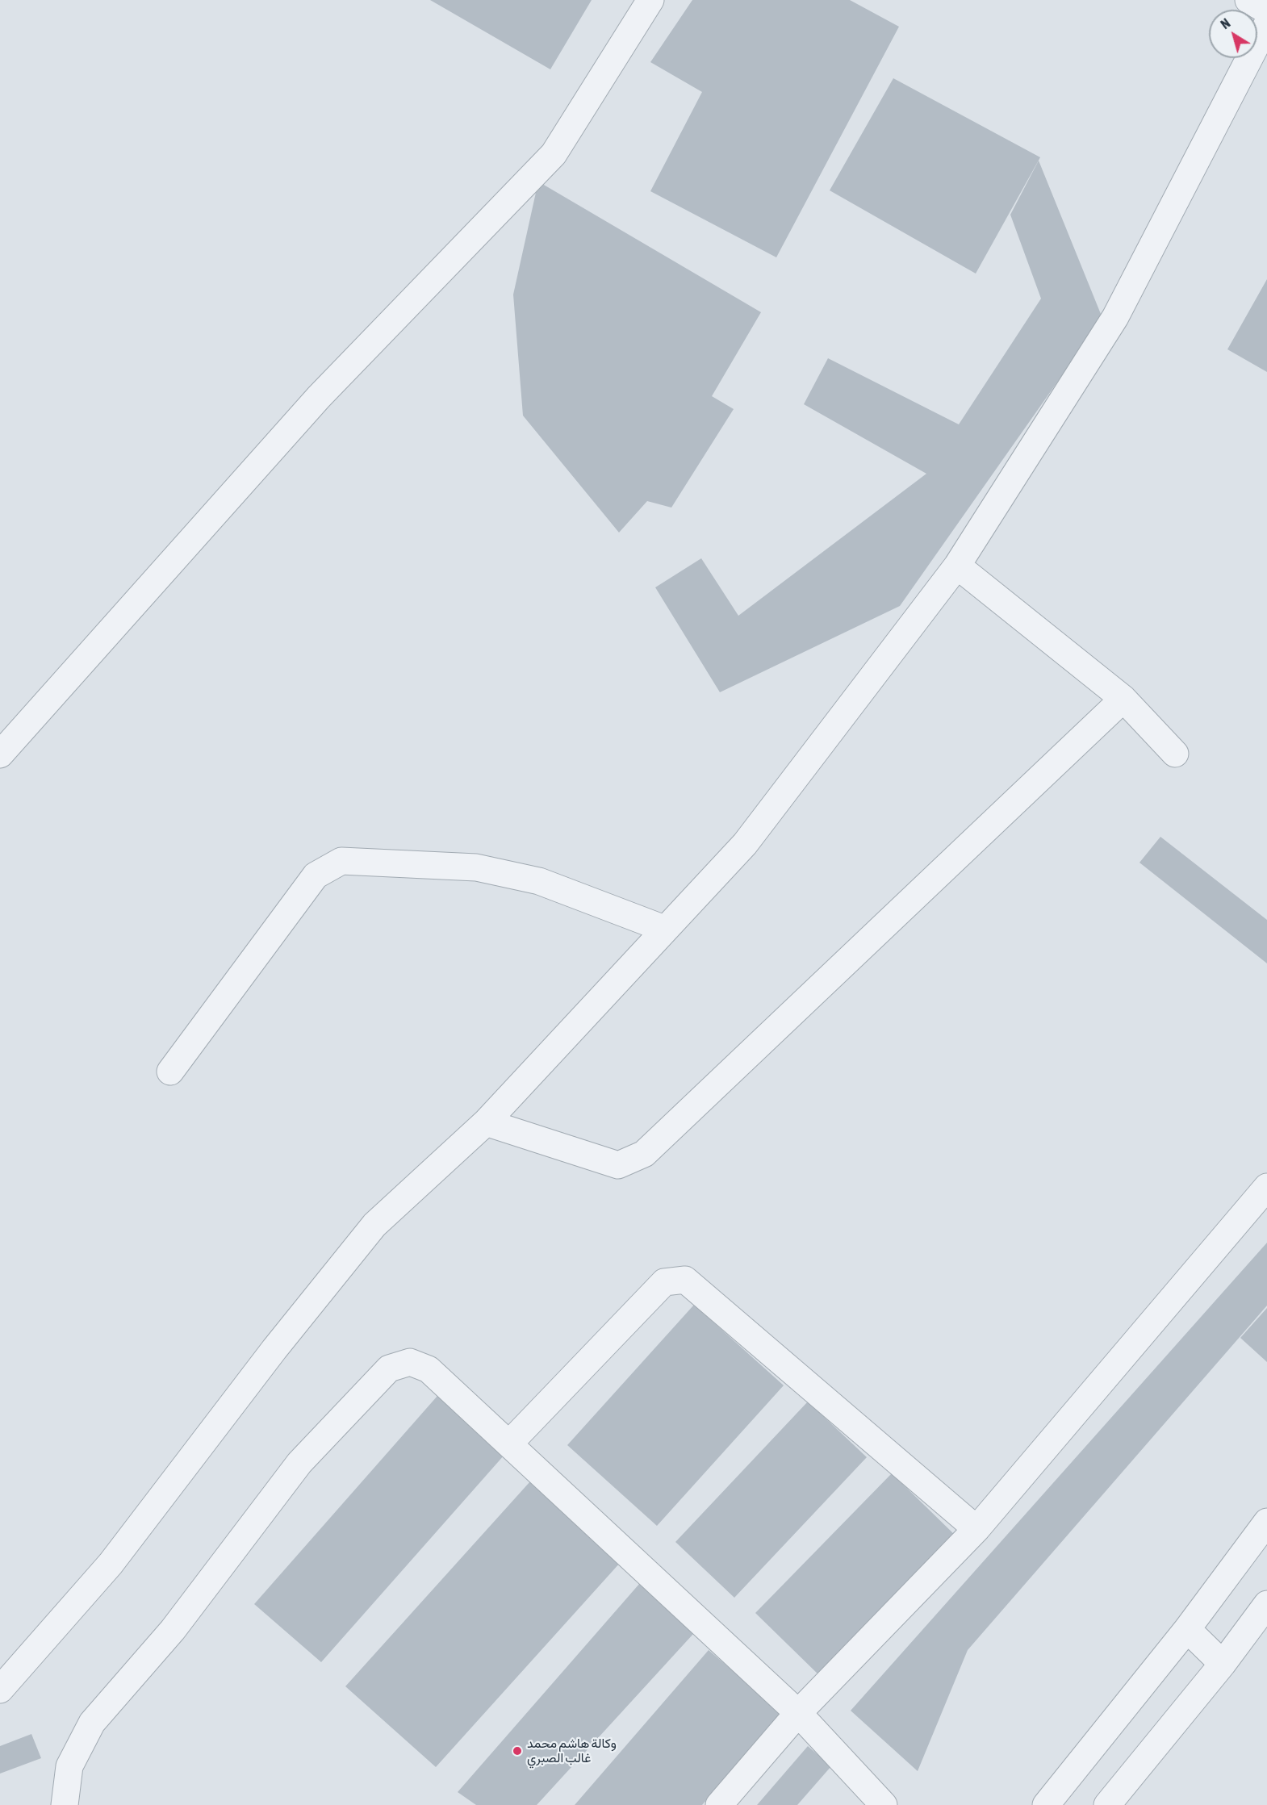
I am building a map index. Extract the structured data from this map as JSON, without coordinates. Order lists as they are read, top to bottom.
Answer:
{
  "places": ["وكالة هاشم محمد غالب الصبري"],
  "north": "top left"
}
